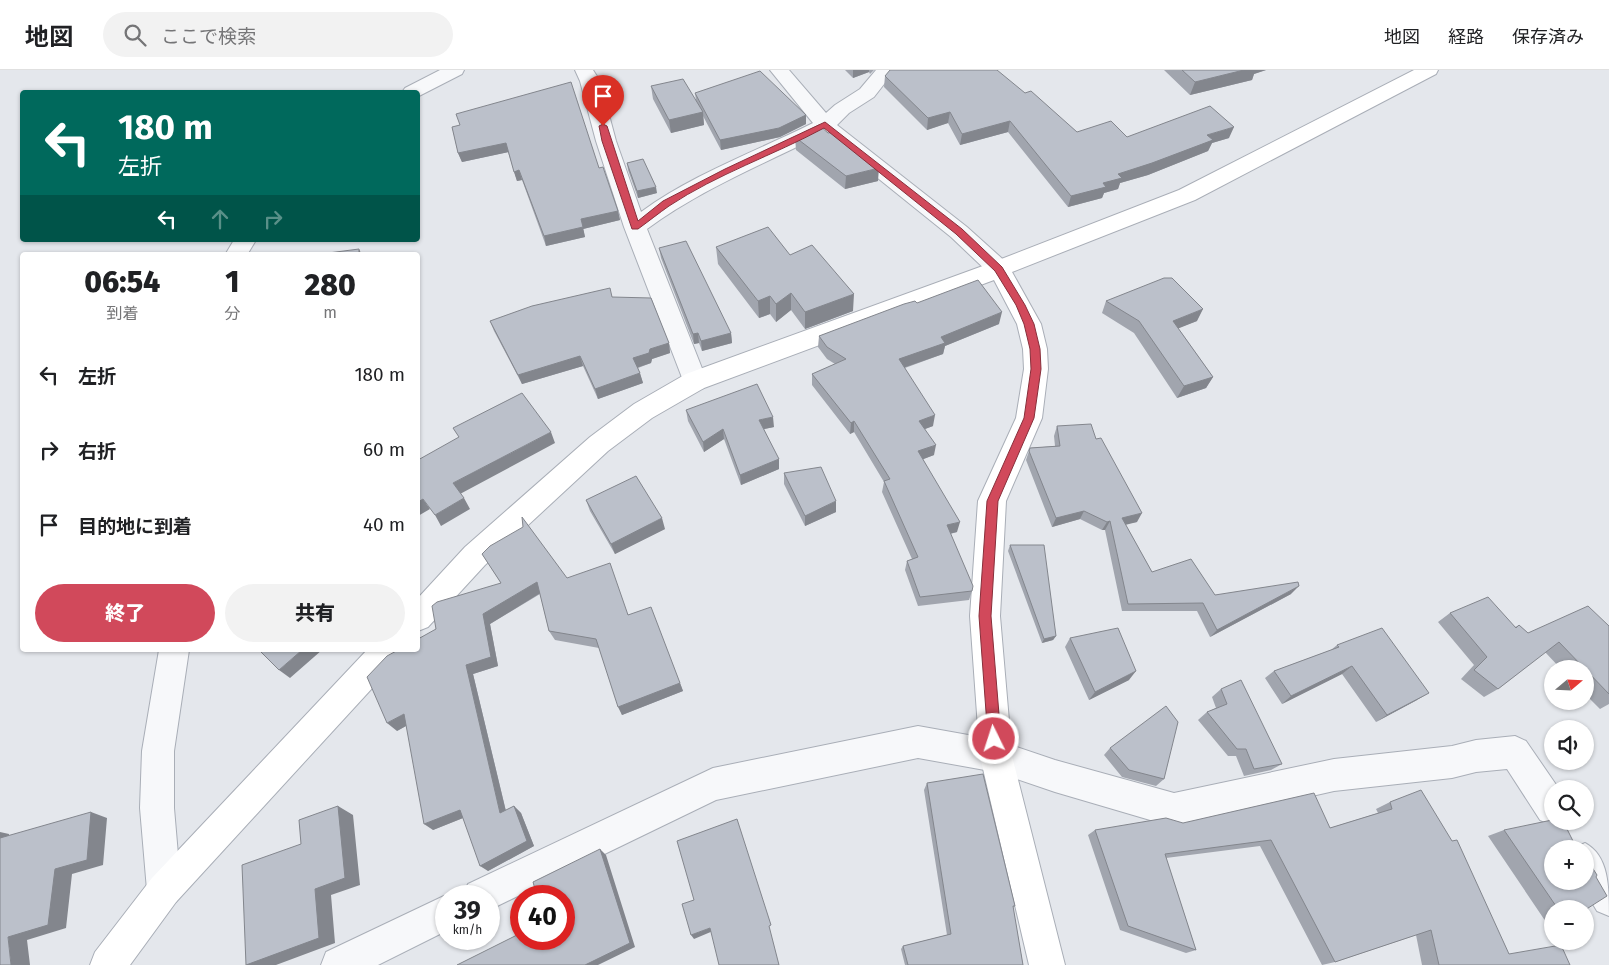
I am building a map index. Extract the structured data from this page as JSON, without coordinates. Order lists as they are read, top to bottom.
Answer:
{
  "north": "right",
  "page": {
    "header": "地図",
    "search": "ここで検索",
    "nav": ["地図", "経路", "保存済み"],
    "turn": ["180 m", "左折"],
    "eta": [
      "06:54",
      "到着",
      "1",
      "分",
      "280",
      "m"
    ],
    "list": [
      {
        "name": "左折",
        "value": "180 m"
      },
      {
        "name": "右折",
        "value": "60 m"
      },
      {
        "name": "目的地に到着",
        "value": "40 m"
      }
    ],
    "buttons": ["終了", "共有"],
    "map_buttons": ["+", "−"],
    "speed": "39 km/h",
    "limit": "40"
  }
}
